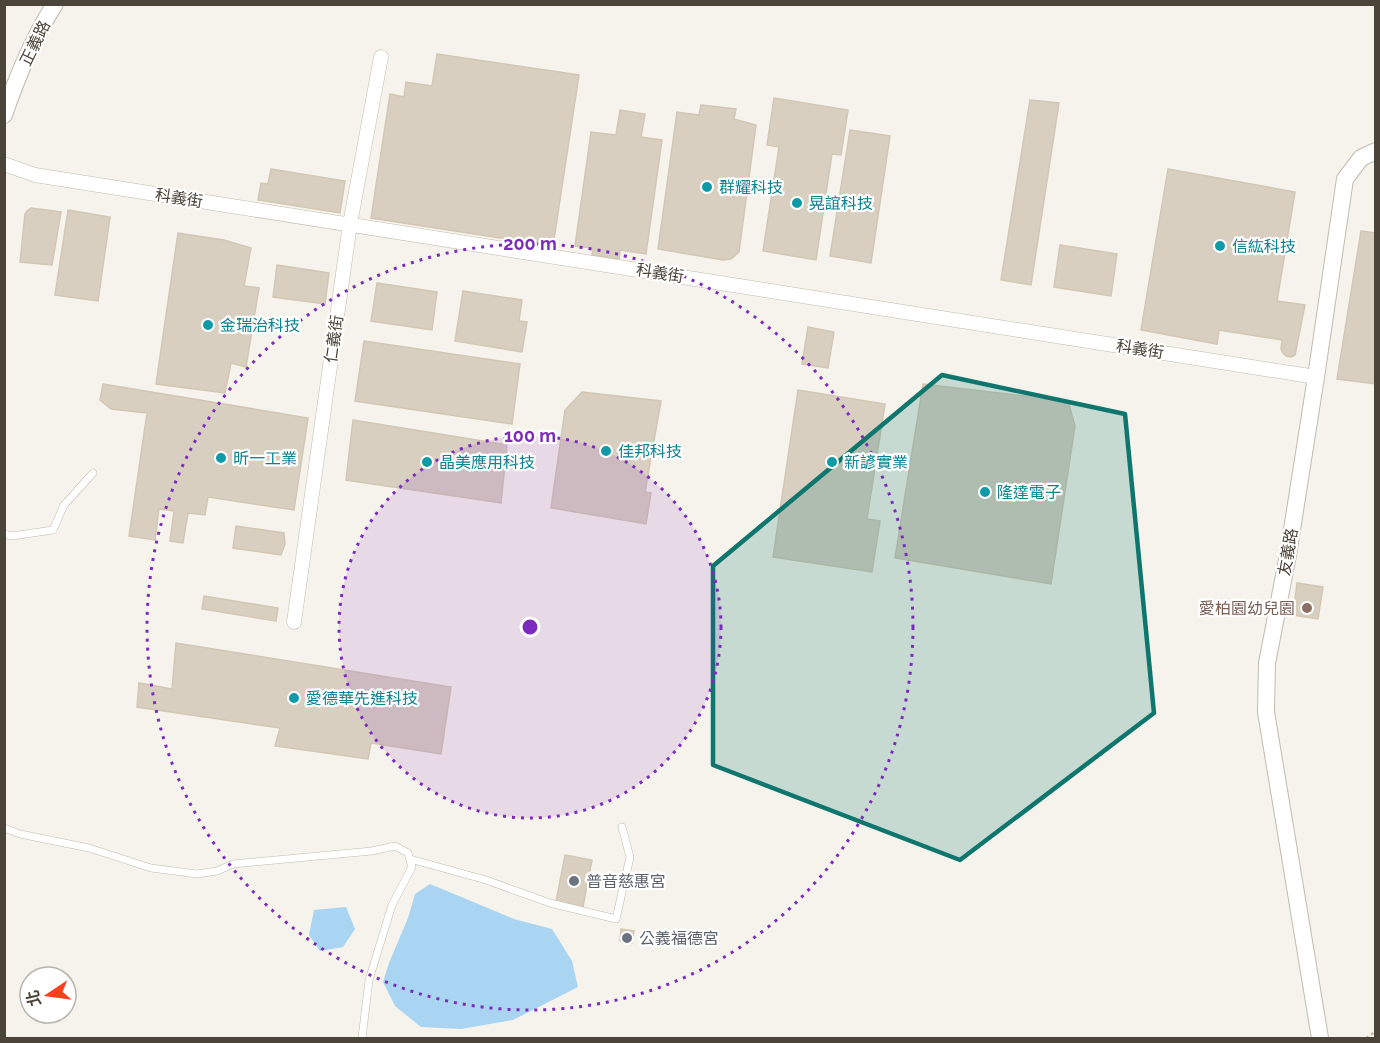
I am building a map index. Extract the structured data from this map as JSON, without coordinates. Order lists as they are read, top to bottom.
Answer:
{
  "streets": {
    "street": [
      "正義路",
      "科義街",
      "仁義街",
      "友義路"
    ]
  },
  "crossings": [
    ["科義街", "仁義街"],
    ["科義街", "友義路"]
  ],
  "places": [
    "群耀科技",
    "晃誼科技",
    "信紘科技",
    "金瑞治科技",
    "佳邦科技",
    "昕一工業",
    "晶美應用科技",
    "新諺實業",
    "隆達電子",
    "愛柏園幼兒園",
    "愛德華先進科技",
    "普音慈惠宮",
    "公義福德宮"
  ],
  "north": "left",
  "rings": ["200 m", "100 m"]
}
